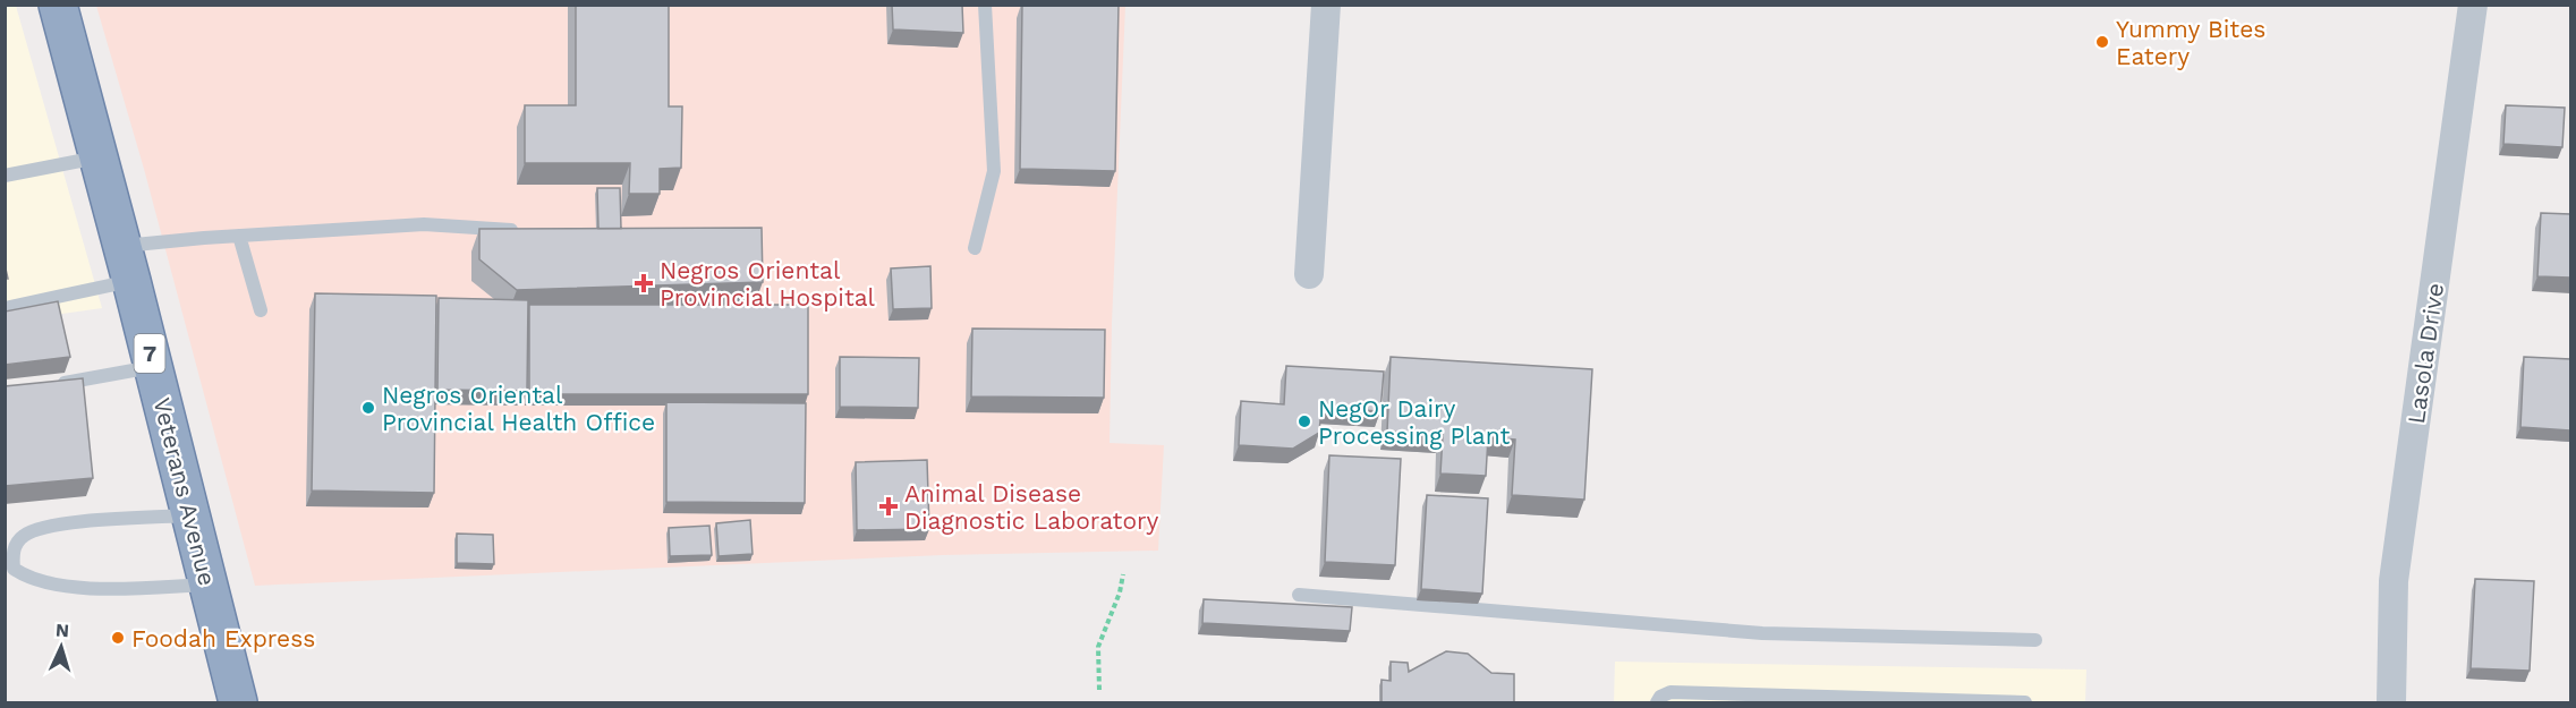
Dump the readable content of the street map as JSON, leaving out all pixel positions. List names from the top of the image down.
{
  "streets": {
    "highway": ["7", "Veterans Avenue"],
    "street": ["Lasola Drive"]
  },
  "places": {
    "other": [
      "Yummy Bites Eatery",
      "Negros Oriental Provincial Health Office",
      "NegOr Dairy Processing Plant",
      "Foodah Express"
    ],
    "health": ["Negros Oriental Provincial Hospital", "Animal Disease Diagnostic Laboratory"]
  },
  "north": "top"
}
